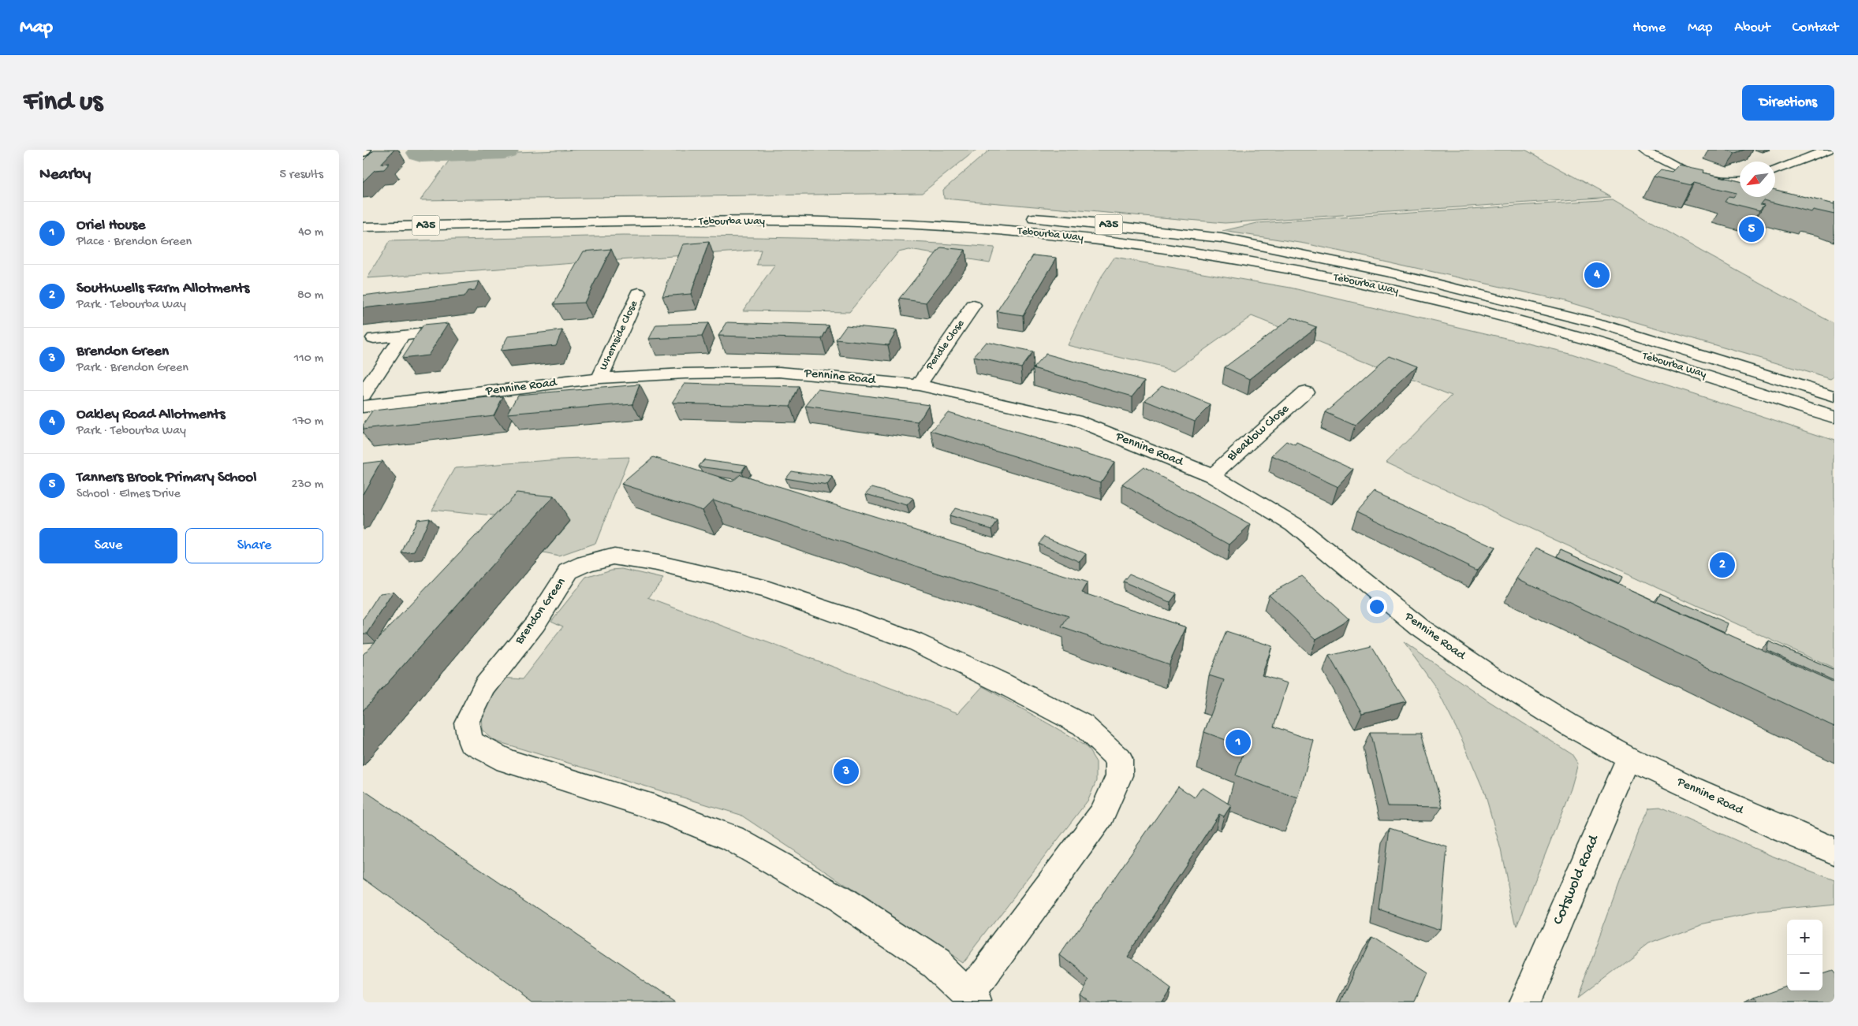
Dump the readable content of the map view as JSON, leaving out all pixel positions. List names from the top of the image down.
{
  "streets": {
    "street": [
      "Tebourba Way",
      "A35",
      "Whernside Close",
      "Pendle Close",
      "Pennine Road",
      "Bleaklow Close",
      "Brendon Green",
      "Cotswold Road"
    ]
  },
  "crossings": [
    ["Whernside Close", "Pennine Road"],
    ["Pendle Close", "Pennine Road"],
    ["Pennine Road", "Bleaklow Close"],
    ["Pennine Road", "Cotswold Road"]
  ],
  "north": "bottom left",
  "page": {
    "header": "Map",
    "nav": [
      "Home",
      "Map",
      "About",
      "Contact"
    ],
    "buttons": [
      "Directions",
      ["Save", "Share"]
    ],
    "title": "Find us",
    "heading": ["Nearby", "5 results"],
    "list": [
      {
        "mark": "1",
        "name": "Oriel House",
        "note": "Place · Brendon Green",
        "value": "40 m"
      },
      {
        "mark": "2",
        "name": "Southwells Farm Allotments",
        "note": "Park · Tebourba Way",
        "value": "80 m"
      },
      {
        "mark": "3",
        "name": "Brendon Green",
        "note": "Park · Brendon Green",
        "value": "110 m"
      },
      {
        "mark": "4",
        "name": "Oakley Road Allotments",
        "note": "Park · Tebourba Way",
        "value": "170 m"
      },
      {
        "mark": "5",
        "name": "Tanners Brook Primary School",
        "note": "School · Elmes Drive",
        "value": "230 m"
      }
    ],
    "pins": [
      "5",
      "4",
      "2",
      "1",
      "3"
    ],
    "map_buttons": ["+", "−"]
  }
}
